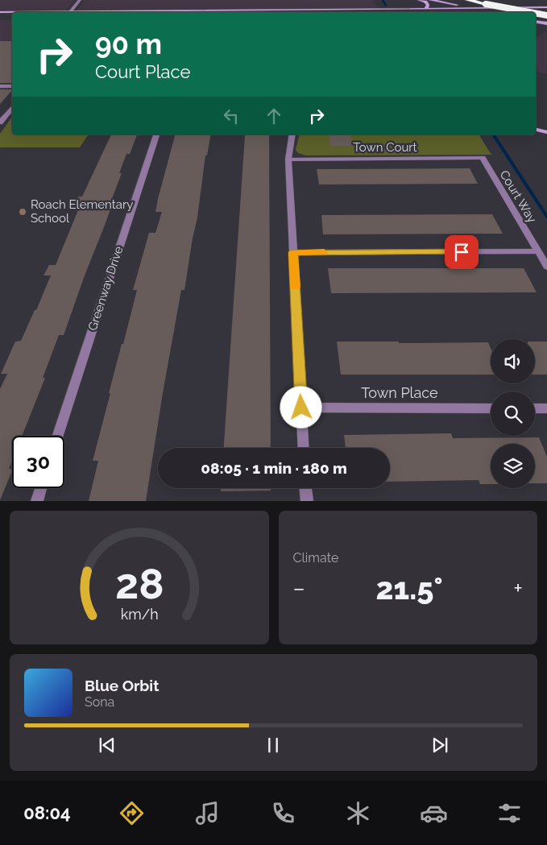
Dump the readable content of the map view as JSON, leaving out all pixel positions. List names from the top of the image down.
{
  "streets": {
    "street": [
      "Town Court",
      "Court Way",
      "Greenway Drive",
      "Town Place"
    ]
  },
  "crossings": [
    ["Town Court", "Court Way"]
  ],
  "places": ["Roach Elementary School"],
  "page": {
    "turn": ["90 m", "Court Place"],
    "limit": "30",
    "trip": "08:05 · 1 min · 180 m",
    "tile": "Climate",
    "heat": ["−", "21.5°", "+"],
    "song": ["Blue Orbit", "Sona"],
    "tabs": "08:04",
    "gauge": ["28", "km/h"]
  }
}
